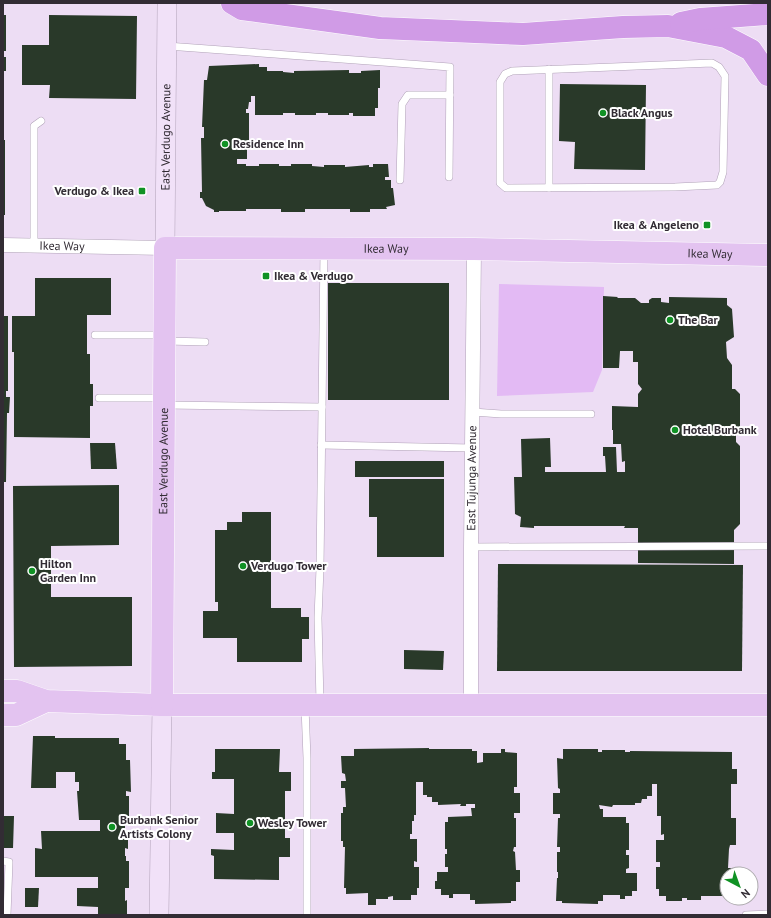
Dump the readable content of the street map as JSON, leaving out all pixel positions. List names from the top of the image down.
{
  "streets": {
    "main road": ["East Verdugo Avenue", "Ikea Way"],
    "street": ["East Tujunga Avenue"]
  },
  "crossings": [
    ["East Verdugo Avenue", "Ikea Way"],
    ["Ikea Way", "East Tujunga Avenue"]
  ],
  "places": {
    "other": [
      "Black Angus",
      "Residence Inn",
      "The Bar",
      "Hotel Burbank",
      "Verdugo Tower",
      "Hilton Garden Inn",
      "Wesley Tower",
      "Burbank Senior Artists Colony"
    ],
    "transit": ["Verdugo & Ikea", "Ikea & Angeleno", "Ikea & Verdugo"]
  },
  "north": "bottom right"
}
